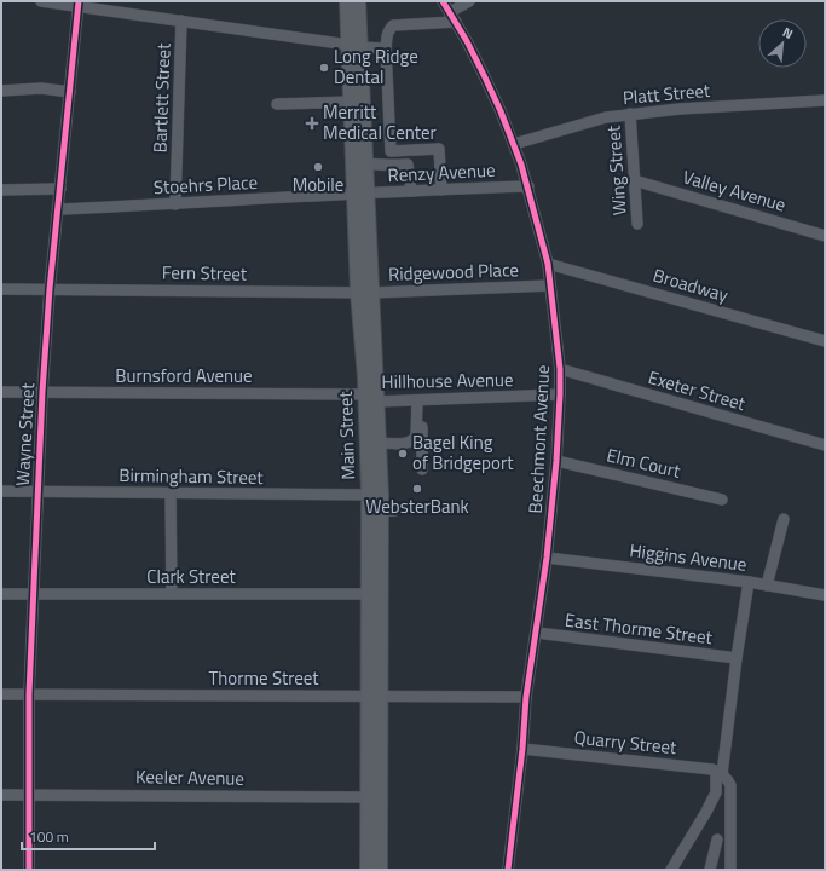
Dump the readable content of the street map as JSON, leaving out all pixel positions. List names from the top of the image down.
{
  "streets": {
    "main road": ["Main Street"],
    "street": [
      "Platt Street",
      "Bartlett Street",
      "Wing Street",
      "Renzy Avenue",
      "Stoehrs Place",
      "Valley Avenue",
      "Ridgewood Place",
      "Fern Street",
      "Broadway",
      "Burnsford Avenue",
      "Hillhouse Avenue",
      "Exeter Street",
      "Wayne Street",
      "Beechmont Avenue",
      "Elm Court",
      "Birmingham Street",
      "Higgins Avenue",
      "Clark Street",
      "East Thorme Street",
      "Thorme Street",
      "Quarry Street",
      "Keeler Avenue"
    ]
  },
  "crossings": [
    ["Platt Street", "Wing Street"],
    ["Platt Street", "Beechmont Avenue"],
    ["Bartlett Street", "Stoehrs Place"],
    ["Wing Street", "Valley Avenue"],
    ["Renzy Avenue", "Stoehrs Place"],
    ["Renzy Avenue", "Main Street"],
    ["Renzy Avenue", "Beechmont Avenue"],
    ["Stoehrs Place", "Wayne Street"],
    ["Stoehrs Place", "Main Street"],
    ["Ridgewood Place", "Fern Street"],
    ["Ridgewood Place", "Main Street"],
    ["Ridgewood Place", "Beechmont Avenue"],
    ["Fern Street", "Wayne Street"],
    ["Fern Street", "Main Street"],
    ["Broadway", "Beechmont Avenue"],
    ["Burnsford Avenue", "Hillhouse Avenue"],
    ["Burnsford Avenue", "Wayne Street"],
    ["Burnsford Avenue", "Main Street"],
    ["Hillhouse Avenue", "Main Street"],
    ["Hillhouse Avenue", "Beechmont Avenue"],
    ["Exeter Street", "Beechmont Avenue"],
    ["Wayne Street", "Birmingham Street"],
    ["Wayne Street", "Clark Street"],
    ["Wayne Street", "Thorme Street"],
    ["Wayne Street", "Keeler Avenue"],
    ["Main Street", "Birmingham Street"],
    ["Main Street", "Clark Street"],
    ["Main Street", "Thorme Street"],
    ["Main Street", "Keeler Avenue"],
    ["Beechmont Avenue", "Elm Court"],
    ["Beechmont Avenue", "Higgins Avenue"],
    ["Beechmont Avenue", "East Thorme Street"],
    ["Beechmont Avenue", "Thorme Street"],
    ["Beechmont Avenue", "Quarry Street"]
  ],
  "places": {
    "other": [
      "Long Ridge Dental",
      "Mobile",
      "Bagel King of Bridgeport",
      "WebsterBank"
    ],
    "health": ["Merritt Medical Center"]
  },
  "scale_bar": "100 m",
  "north": "top right"
}
